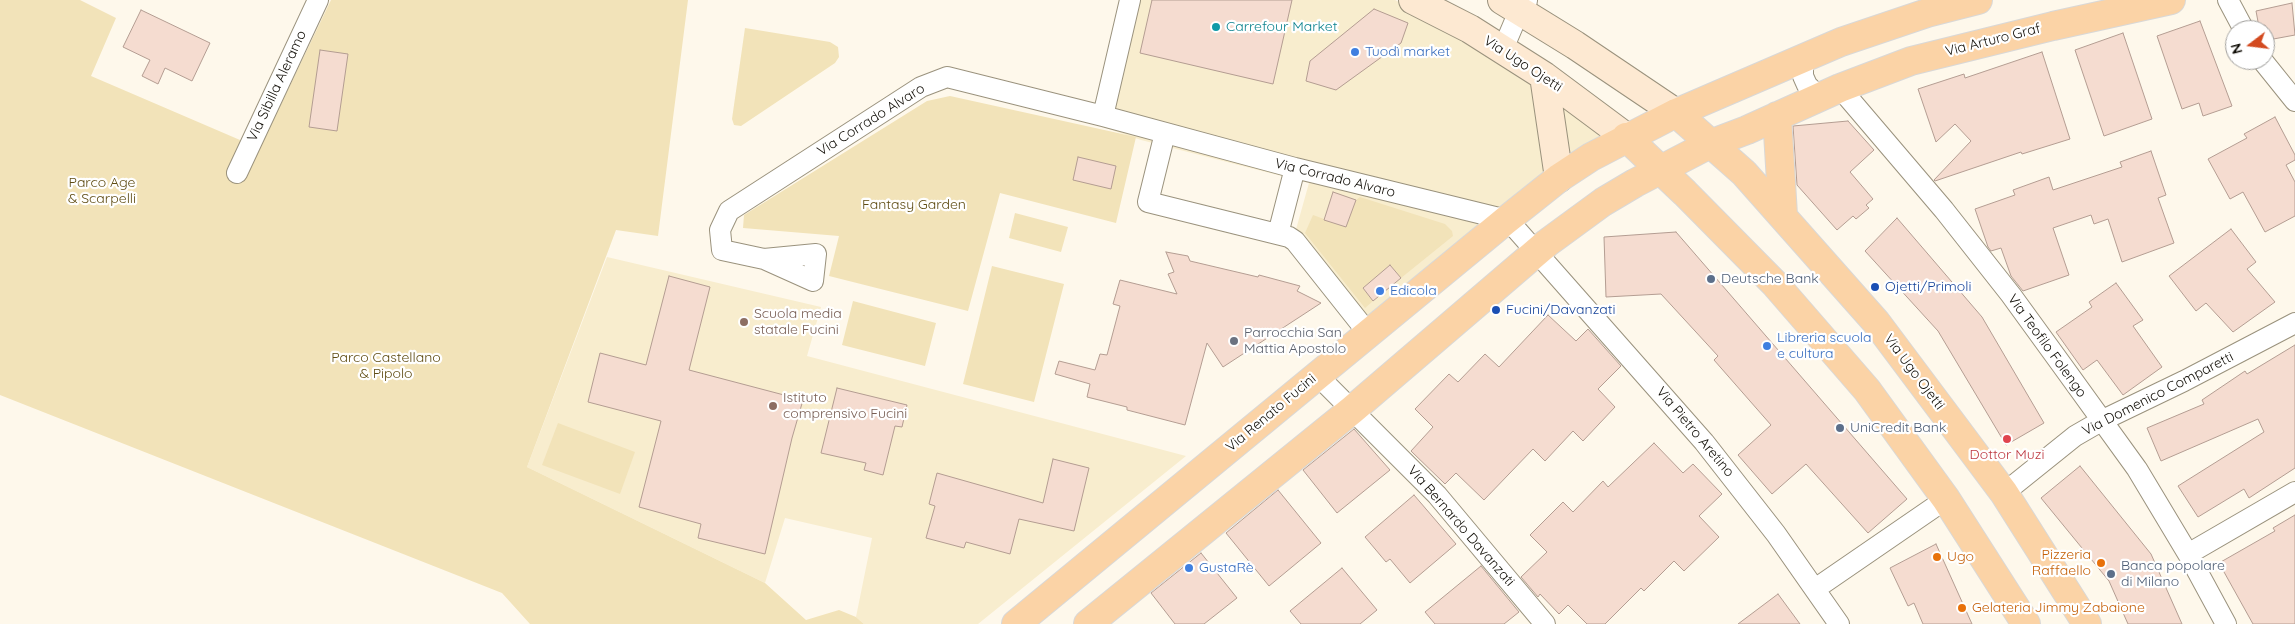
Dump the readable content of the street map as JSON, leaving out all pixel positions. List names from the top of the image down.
{
  "streets": {
    "main road": ["Via Arturo Graf", "Via Ugo Ojetti", "Via Renato Fucini"],
    "street": [
      "Via Sibilla Aleramo",
      "Via Corrado Alvaro",
      "Via Teofilo Folengo",
      "Via Domenico Comparetti",
      "Via Pietro Aretino",
      "Via Bernardo Davanzati"
    ]
  },
  "crossings": [
    ["Via Arturo Graf", "Via Ugo Ojetti"],
    ["Via Arturo Graf", "Via Teofilo Folengo"],
    ["Via Ugo Ojetti", "Via Domenico Comparetti"],
    ["Via Ugo Ojetti", "Via Renato Fucini"],
    ["Via Corrado Alvaro", "Via Renato Fucini"],
    ["Via Corrado Alvaro", "Via Pietro Aretino"],
    ["Via Teofilo Folengo", "Via Domenico Comparetti"],
    ["Via Renato Fucini", "Via Pietro Aretino"],
    ["Via Renato Fucini", "Via Bernardo Davanzati"]
  ],
  "parks": ["Parco Age & Scarpelli", "Fantasy Garden", "Parco Castellano & Pipolo"],
  "places": [
    "Carrefour Market",
    "Tuodì market",
    "Deutsche Bank",
    "Ojetti/Primoli",
    "Edicola",
    "Fucini/Davanzati",
    "Scuola media statale Fucini",
    "Parrocchia San Mattia Apostolo",
    "Libreria scuola e cultura",
    "Istituto comprensivo Fucini",
    "UniCredit Bank",
    "Dottor Muzi",
    "Ugo",
    "Pizzeria Raffaello",
    "GustaRè",
    "Banca popolare di Milano",
    "Gelateria Jimmy Zabaione"
  ],
  "north": "left"
}
